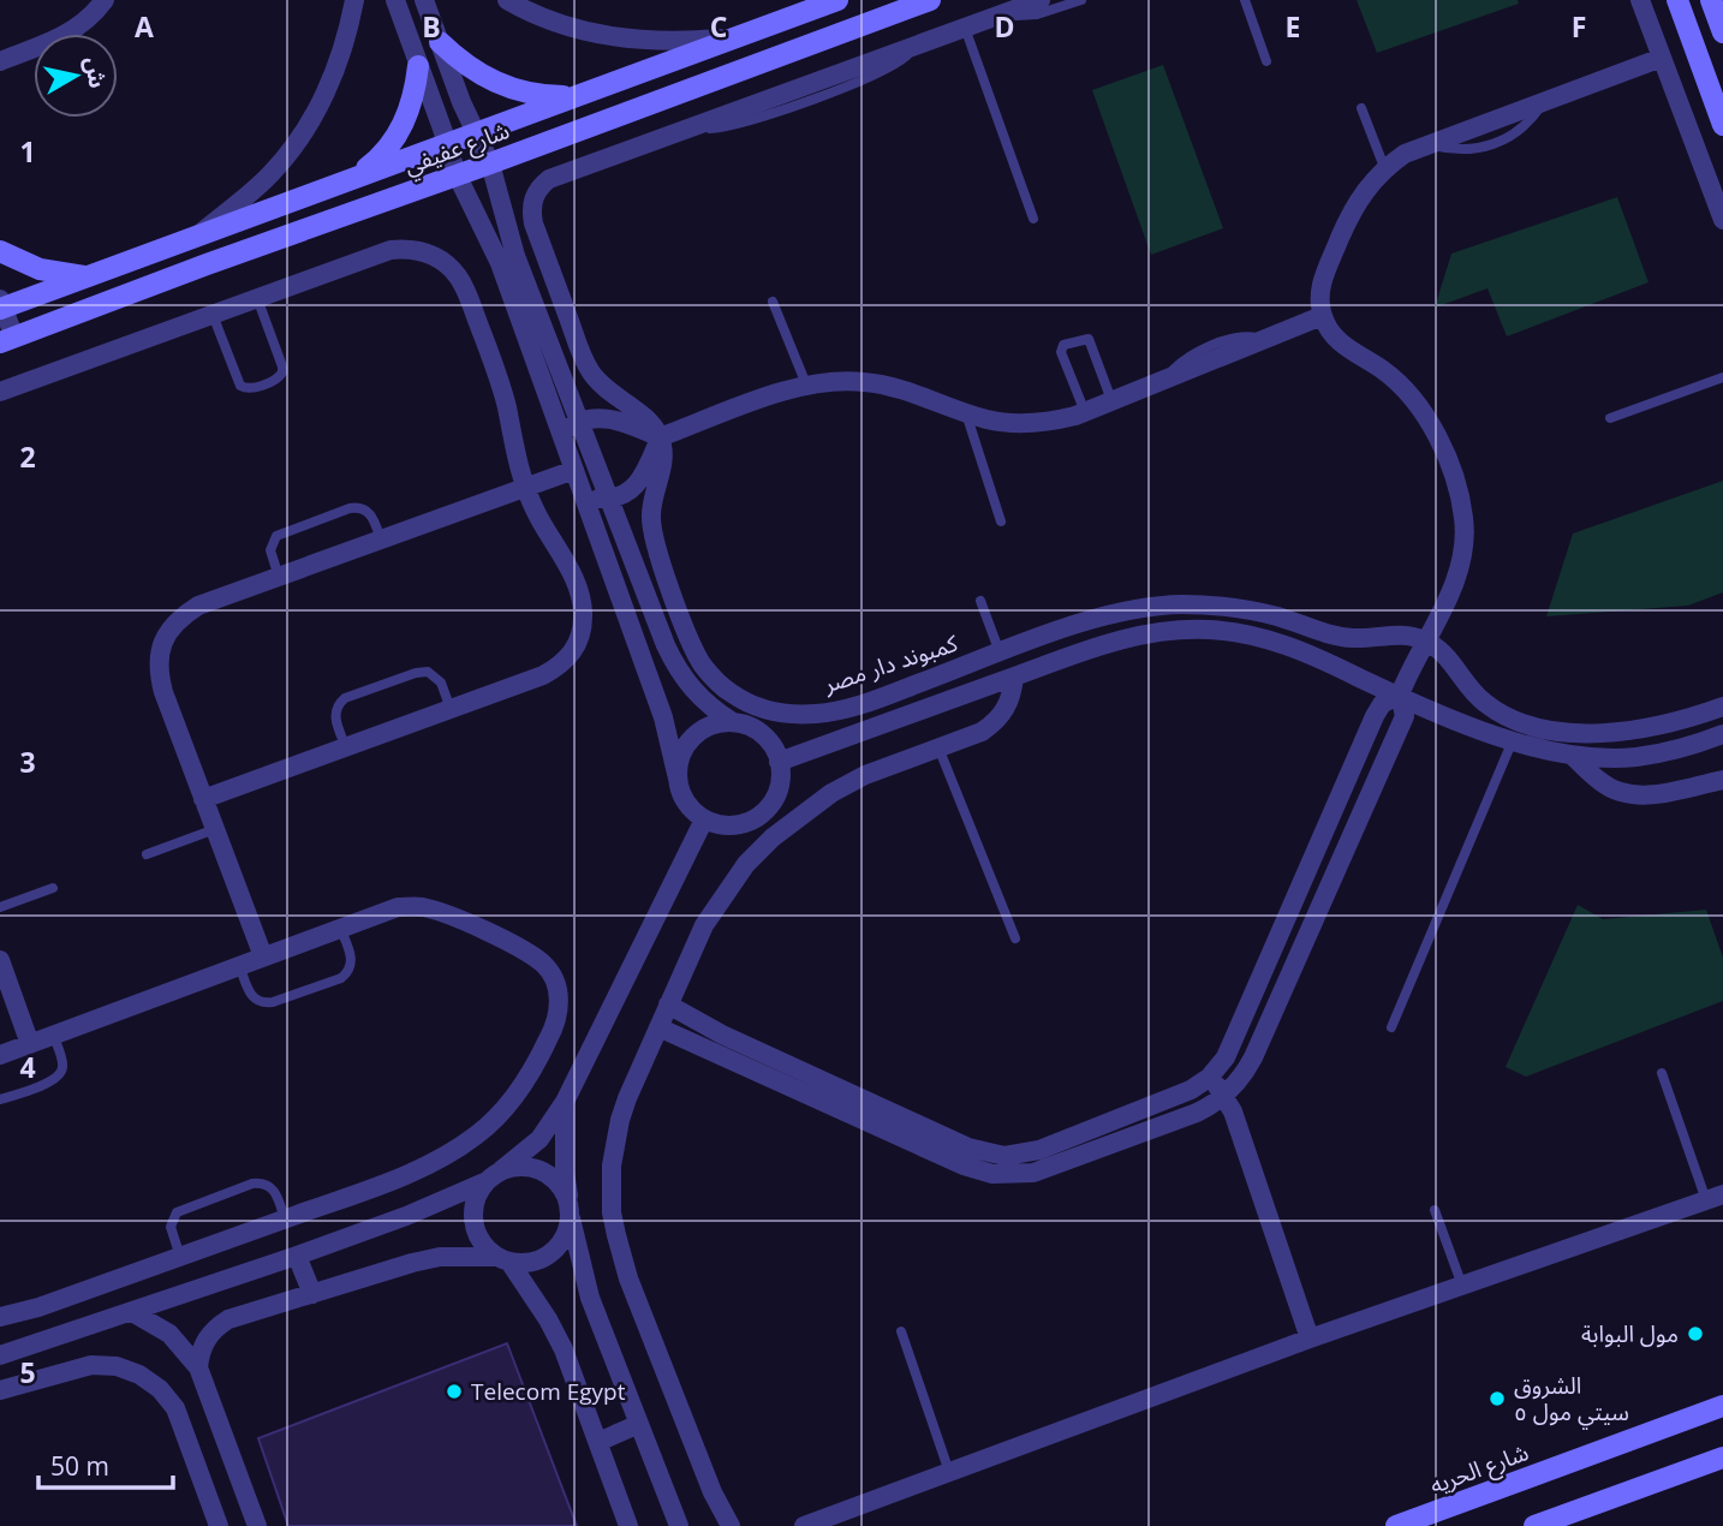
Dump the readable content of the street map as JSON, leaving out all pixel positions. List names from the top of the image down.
{
  "streets": {
    "street": ["شارع عفيفي", "كمبوند دار مصر", "شارع الحريه"]
  },
  "places": ["مول البوابة", "Telecom Egypt", "الشروق سيتي مول ٥"],
  "scale_bar": "50 m",
  "north": "right",
  "grid": {
    "columns": [
      "A",
      "B",
      "C",
      "D",
      "E",
      "F"
    ],
    "rows": [
      "1",
      "2",
      "3",
      "4",
      "5"
    ]
  }
}
